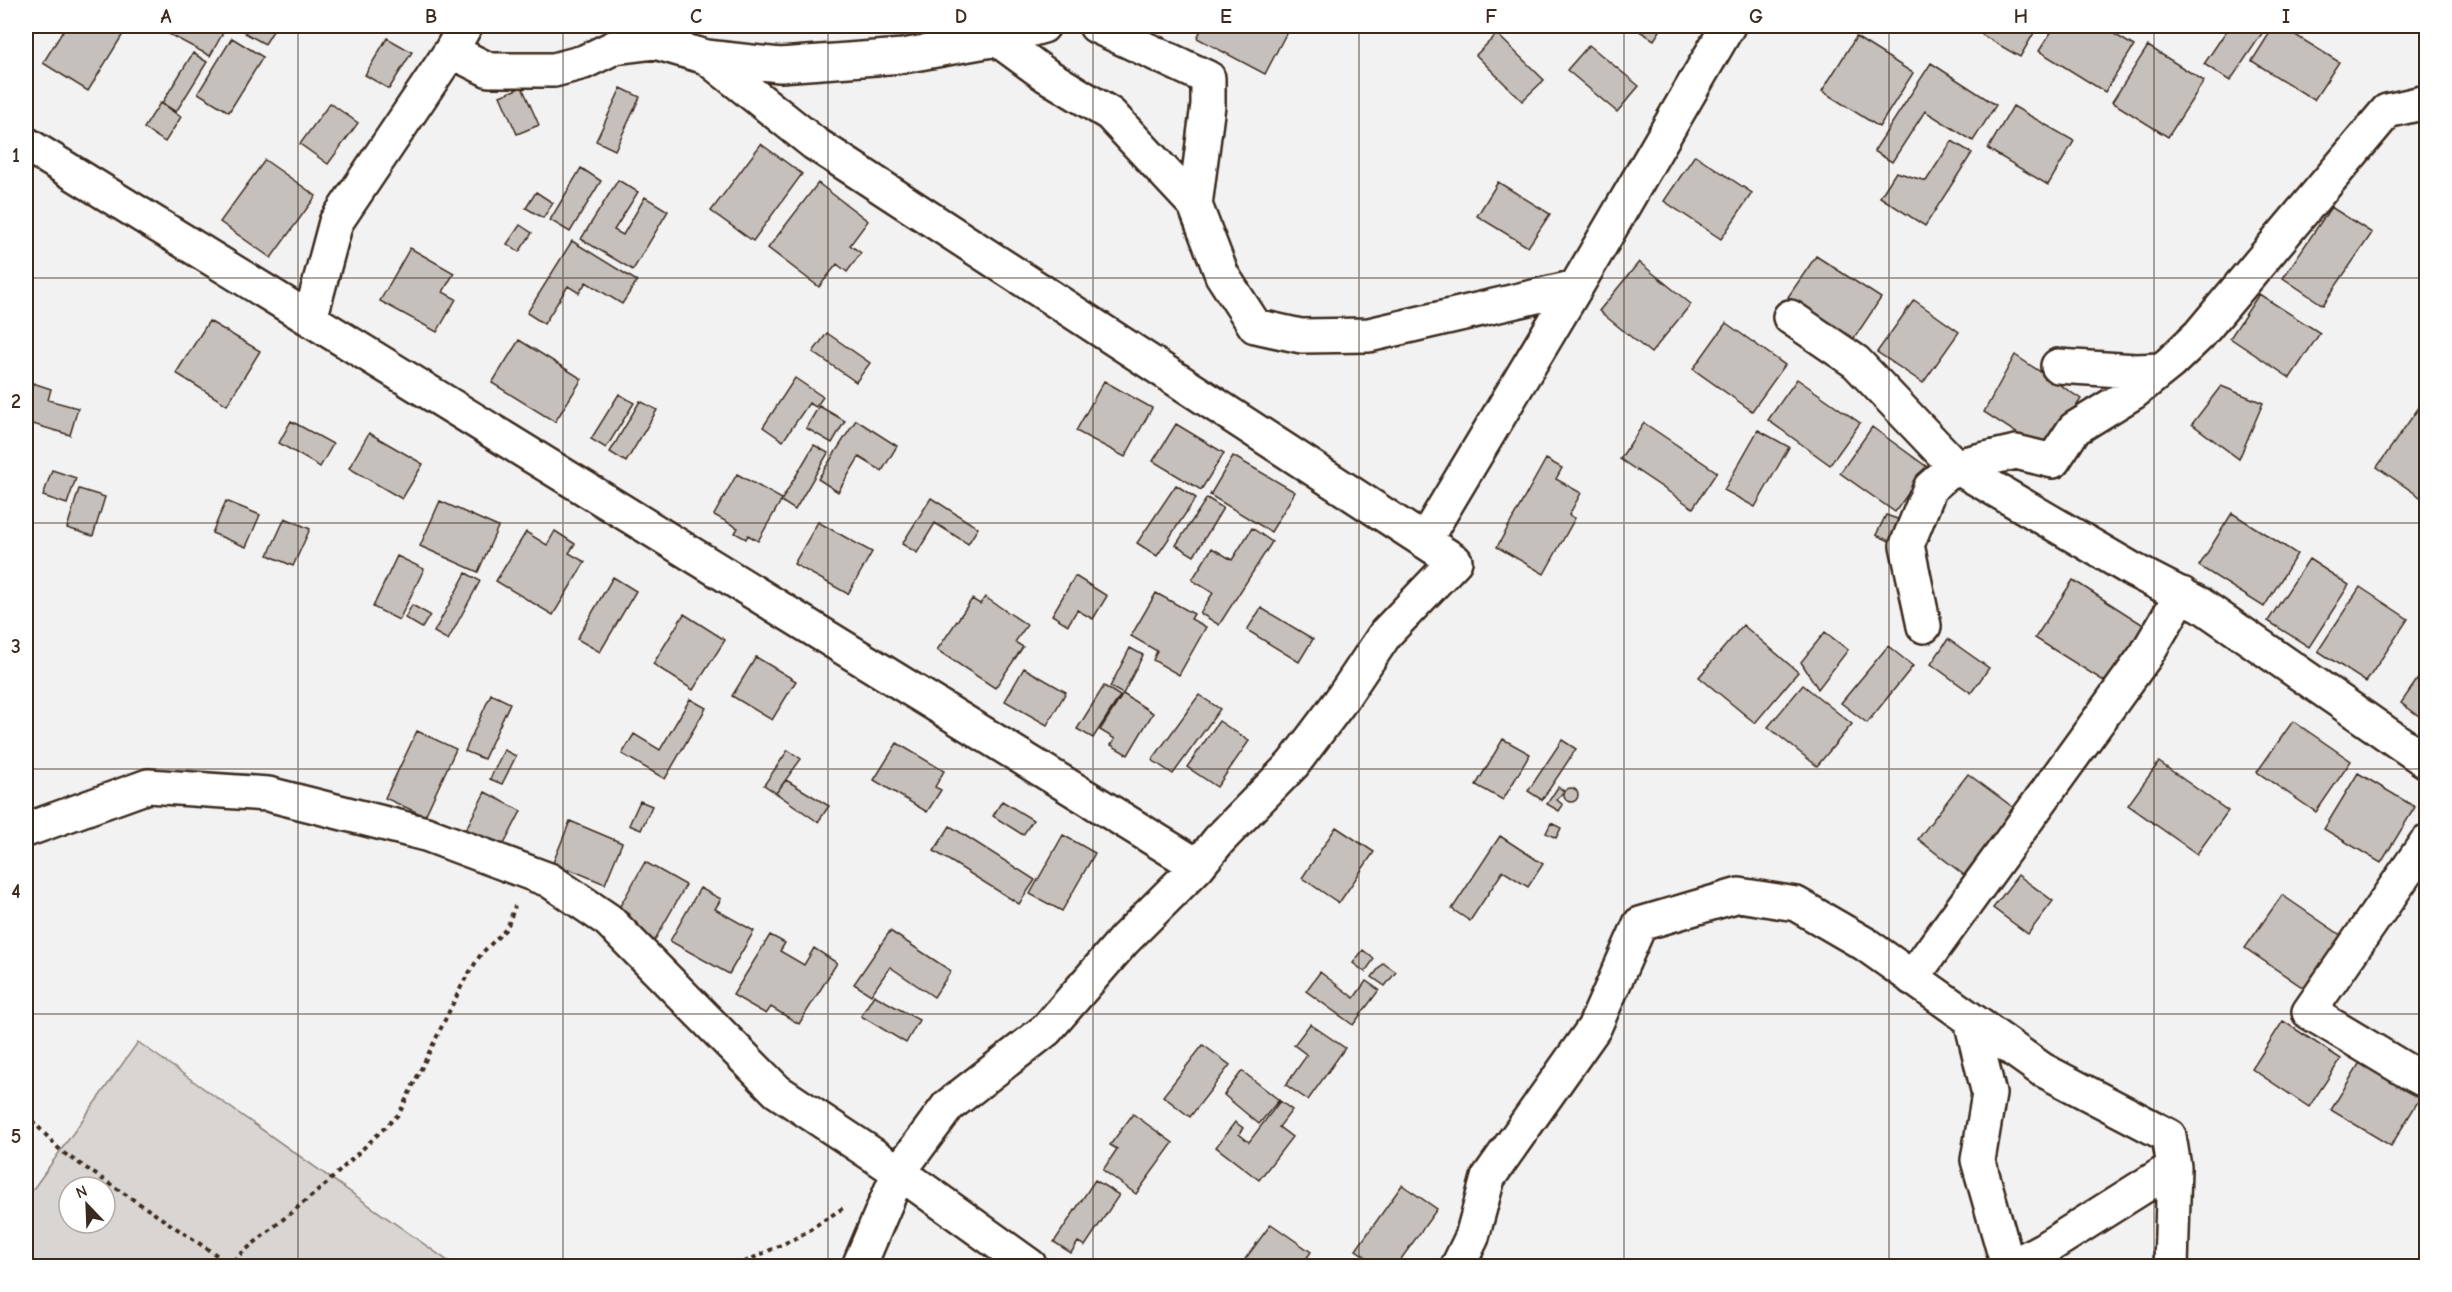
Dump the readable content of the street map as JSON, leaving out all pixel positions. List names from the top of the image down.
{
  "north": "top left",
  "grid": {
    "columns": [
      "A",
      "B",
      "C",
      "D",
      "E",
      "F",
      "G",
      "H",
      "I"
    ],
    "rows": [
      "1",
      "2",
      "3",
      "4",
      "5"
    ]
  }
}
